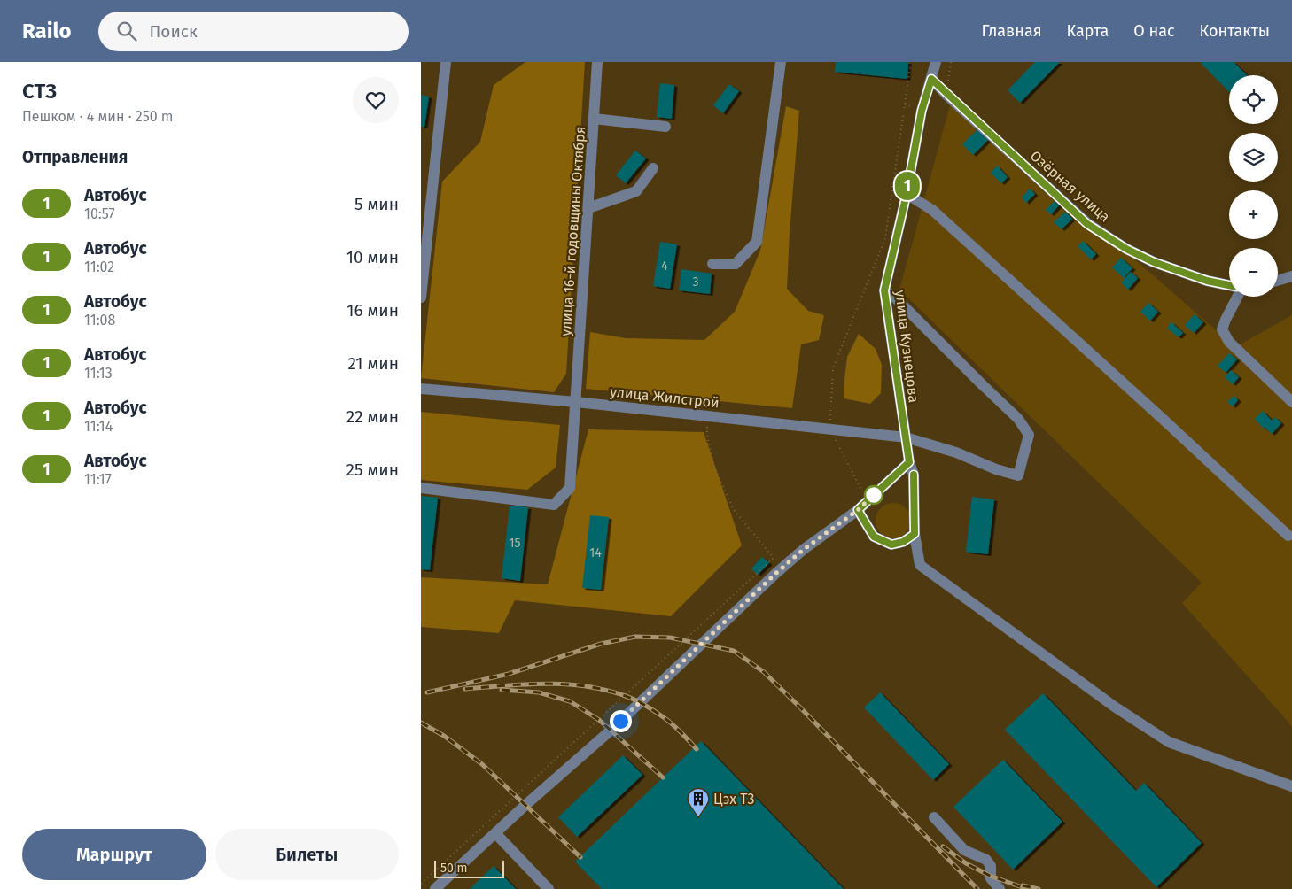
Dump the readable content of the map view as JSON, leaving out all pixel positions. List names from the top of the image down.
{
  "streets": {
    "street": [
      "Озёрная улица",
      "улица 16-й годовщины Октября",
      "улица Кузнецова",
      "улица Жилстрой"
    ]
  },
  "crossings": [
    ["Озёрная улица", "улица Кузнецова"],
    ["улица 16-й годовщины Октября", "улица Жилстрой"],
    ["улица Кузнецова", "улица Жилстрой"]
  ],
  "places": {
    "building": ["Цэх Т3"]
  },
  "lines": ["bus line 1"],
  "house_numbers": [
    "4",
    "3",
    "15",
    "14"
  ],
  "scale_bar": "50 m",
  "page": {
    "header": "Railo",
    "search": "Поиск",
    "nav": [
      "Главная",
      "Карта",
      "О нас",
      "Контакты"
    ],
    "heading": [
      ["СТЗ", "Пешком · 4 мин · 250 m"],
      "Отправления"
    ],
    "on_map": "1",
    "map_buttons": ["+", "−"],
    "list": [
      {
        "mark": "1",
        "name": "Автобус",
        "note": "10:57",
        "value": "5 мин"
      },
      {
        "mark": "1",
        "name": "Автобус",
        "note": "11:02",
        "value": "10 мин"
      },
      {
        "mark": "1",
        "name": "Автобус",
        "note": "11:08",
        "value": "16 мин"
      },
      {
        "mark": "1",
        "name": "Автобус",
        "note": "11:13",
        "value": "21 мин"
      },
      {
        "mark": "1",
        "name": "Автобус",
        "note": "11:14",
        "value": "22 мин"
      },
      {
        "mark": "1",
        "name": "Автобус",
        "note": "11:17",
        "value": "25 мин"
      }
    ],
    "buttons": ["Маршрут", "Билеты"],
    "scale": "50 m"
  }
}
